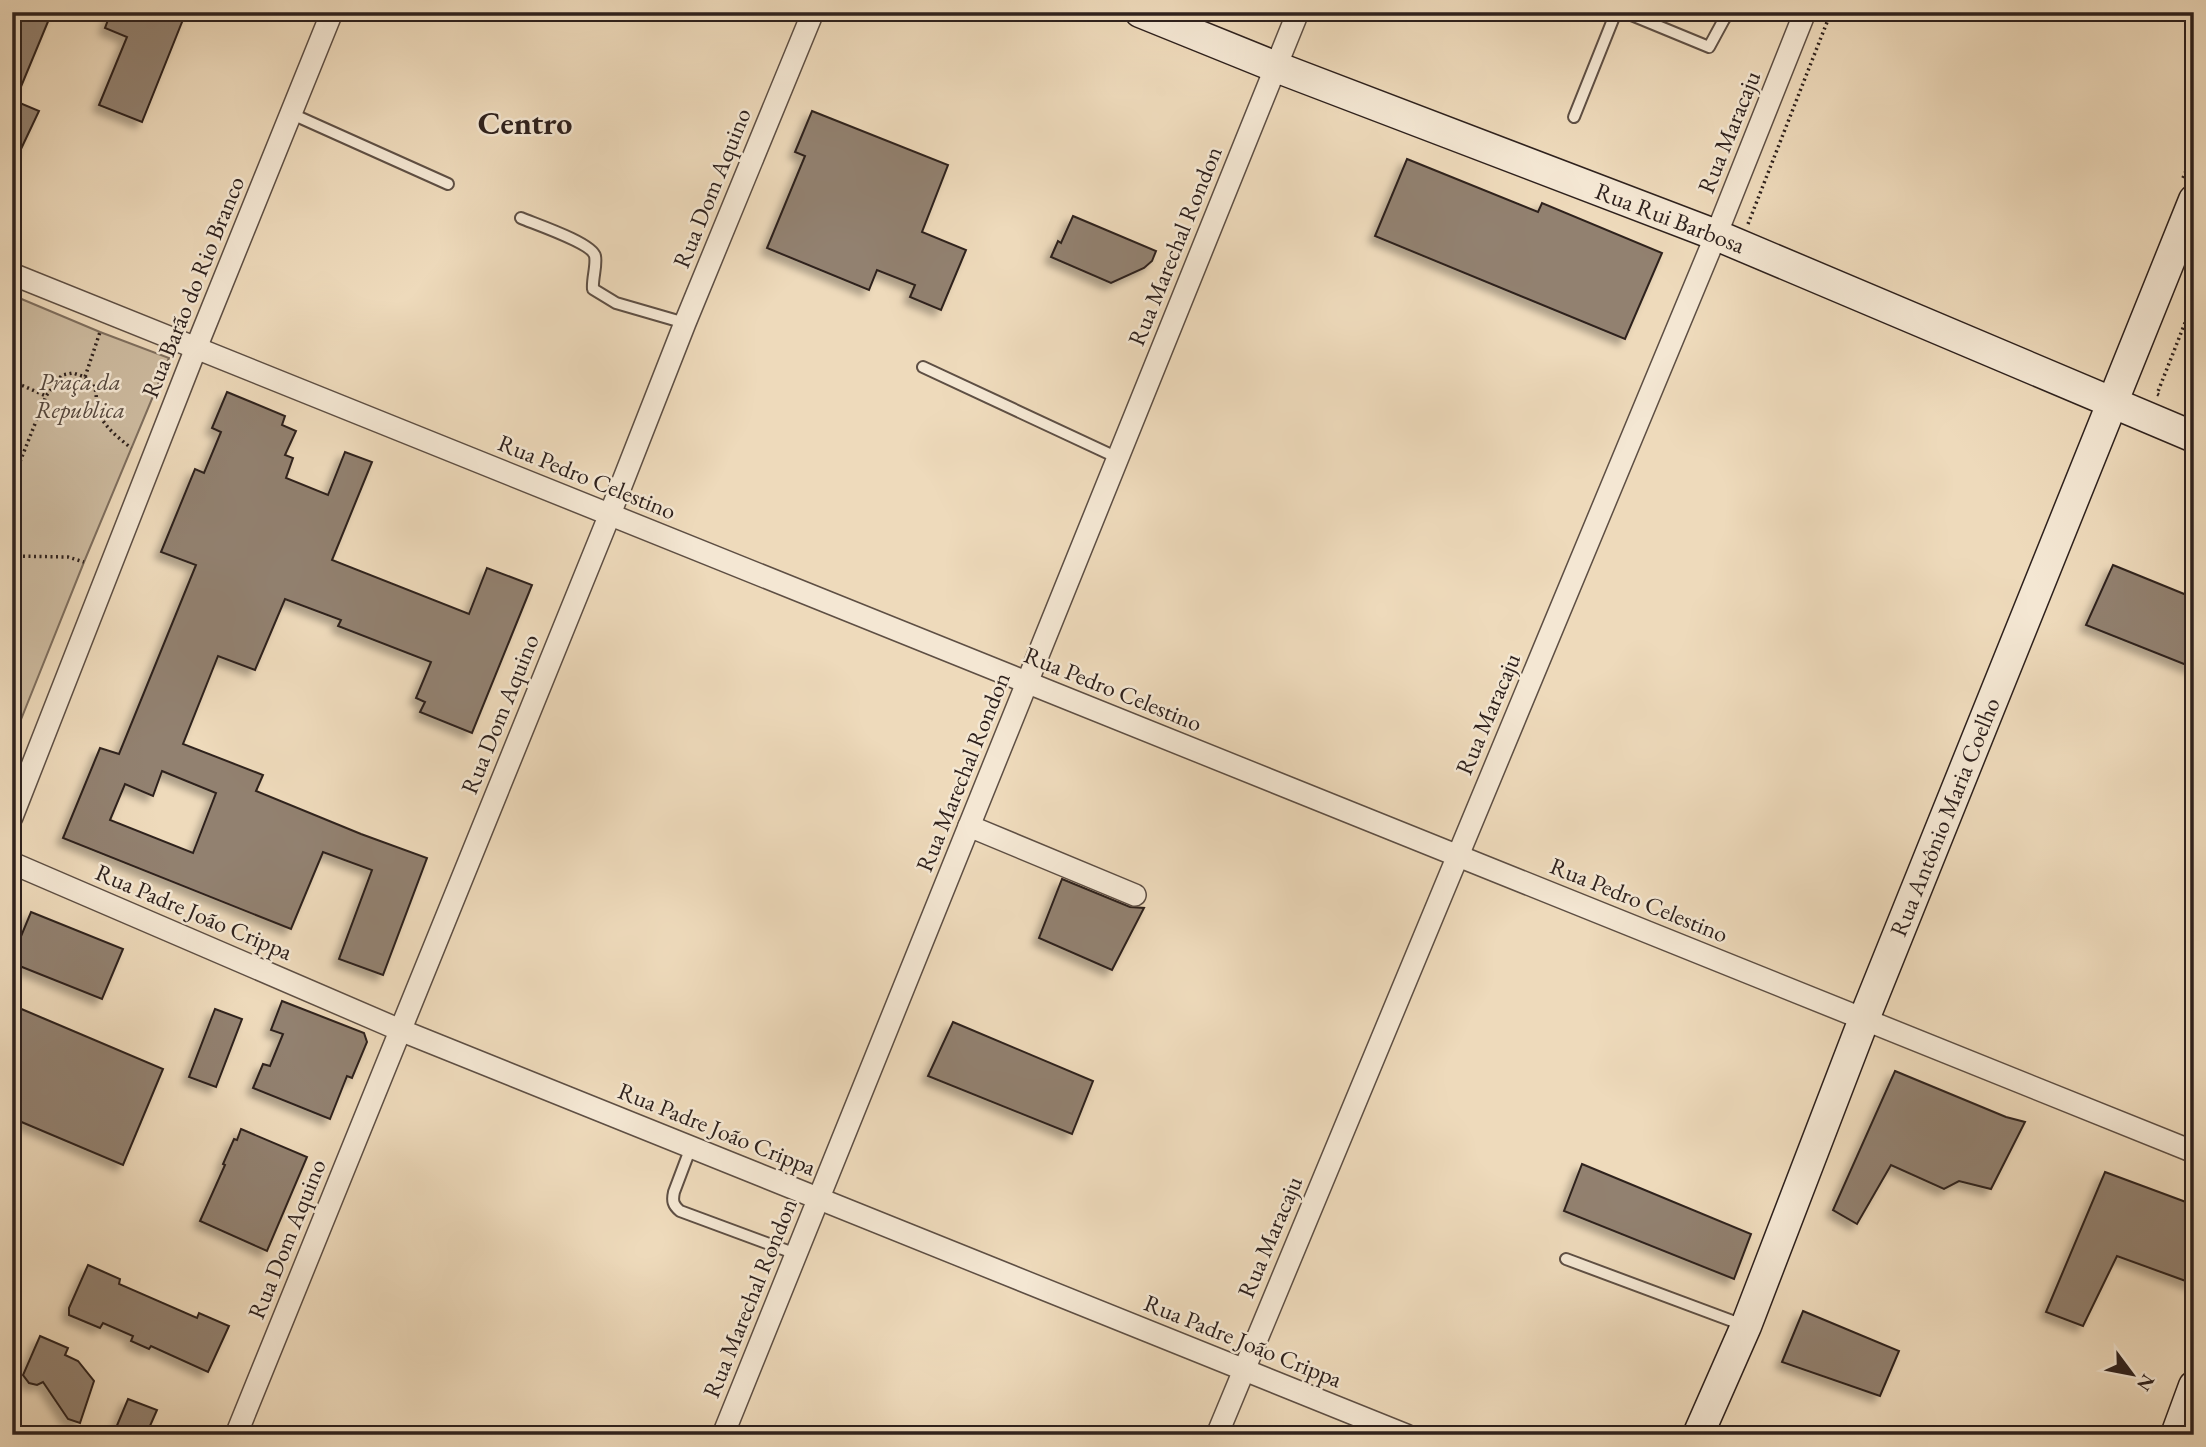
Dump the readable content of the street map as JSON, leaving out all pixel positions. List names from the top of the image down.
{
  "streets": {
    "street": [
      "Rua Maracaju",
      "Rua Dom Aquino",
      "Rua Rui Barbosa",
      "Rua Marechal Rondon",
      "Rua Barão do Rio Branco",
      "Rua Pedro Celestino",
      "Rua Antônio Maria Coelho",
      "Rua Padre João Crippa"
    ]
  },
  "crossings": [
    ["Rua Maracaju", "Rua Rui Barbosa"],
    ["Rua Maracaju", "Rua Pedro Celestino"],
    ["Rua Maracaju", "Rua Padre João Crippa"],
    ["Rua Dom Aquino", "Rua Pedro Celestino"],
    ["Rua Dom Aquino", "Rua Padre João Crippa"],
    ["Rua Rui Barbosa", "Rua Marechal Rondon"],
    ["Rua Rui Barbosa", "Rua Antônio Maria Coelho"],
    ["Rua Marechal Rondon", "Rua Pedro Celestino"],
    ["Rua Marechal Rondon", "Rua Padre João Crippa"],
    ["Rua Barão do Rio Branco", "Rua Pedro Celestino"],
    ["Rua Pedro Celestino", "Rua Antônio Maria Coelho"]
  ],
  "districts": ["Centro"],
  "parks": ["Praça da Republica"],
  "north": "bottom right"
}
